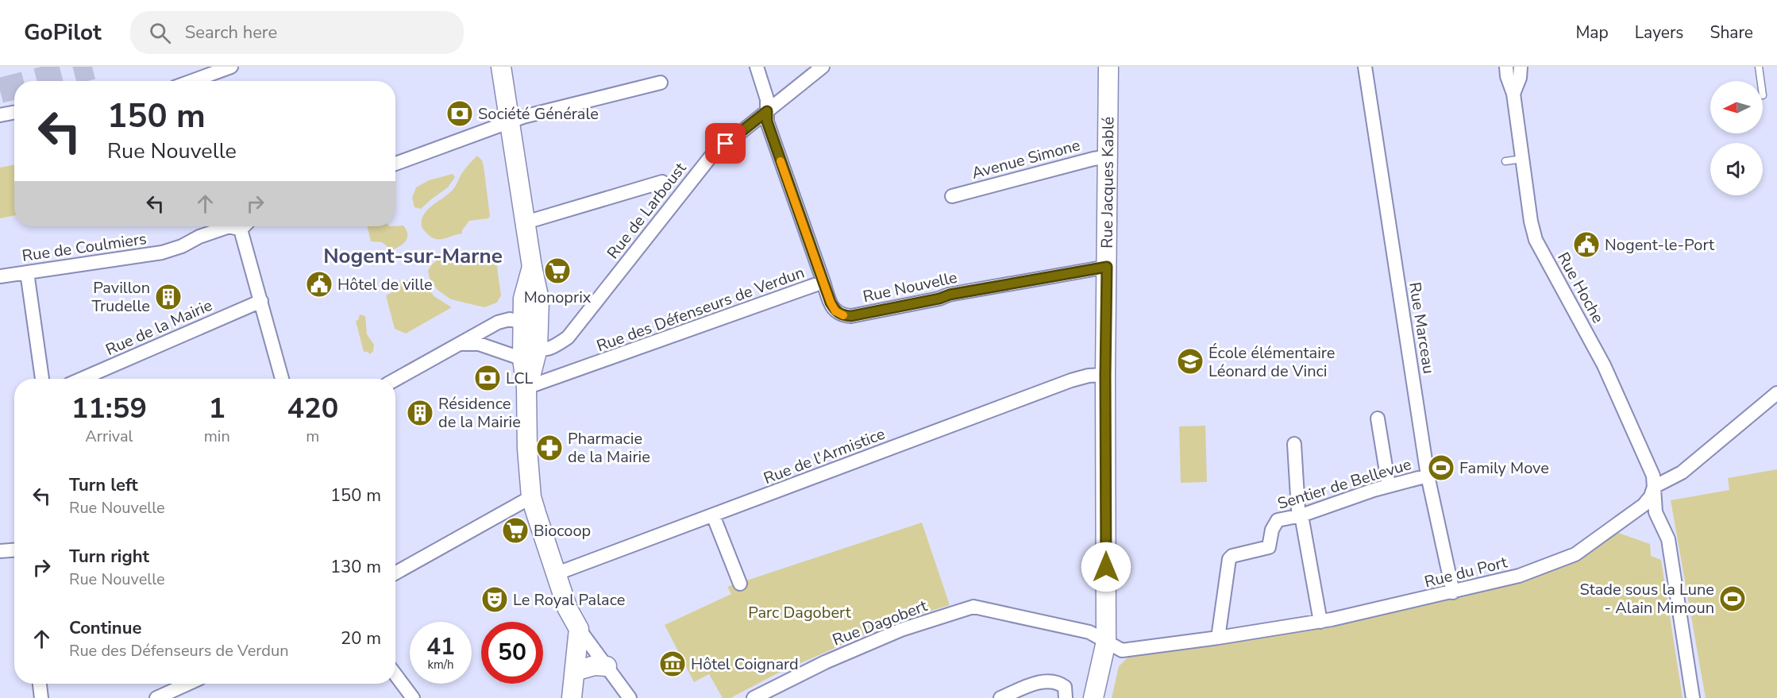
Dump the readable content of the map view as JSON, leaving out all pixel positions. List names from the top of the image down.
{
  "streets": {
    "street": [
      "Avenue Simone",
      "Rue Jacques Kablé",
      "Rue de Larboust",
      "Rue de Coulmiers",
      "Rue Nouvelle",
      "Rue Hoche",
      "Rue des Défenseurs de Verdun",
      "Rue de la Mairie",
      "Rue Marceau",
      "Rue de l'Armistice",
      "Sentier de Bellevue",
      "Rue du Port",
      "Rue Dagobert"
    ]
  },
  "crossings": [
    ["Avenue Simone", "Rue Jacques Kablé"],
    ["Rue Jacques Kablé", "Rue Nouvelle"],
    ["Rue Jacques Kablé", "Rue de l'Armistice"],
    ["Rue Jacques Kablé", "Rue du Port"],
    ["Rue Jacques Kablé", "Rue Dagobert"],
    ["Rue de Larboust", "Rue des Défenseurs de Verdun"],
    ["Rue Nouvelle", "Rue des Défenseurs de Verdun"],
    ["Rue Hoche", "Rue du Port"],
    ["Rue Marceau", "Sentier de Bellevue"],
    ["Rue Marceau", "Rue du Port"],
    ["Sentier de Bellevue", "Rue du Port"],
    ["Rue du Port", "Rue Dagobert"]
  ],
  "districts": ["Nogent-sur-Marne"],
  "parks": ["Parc Dagobert"],
  "places": {
    "bank": ["Société Générale", "LCL"],
    "public building": ["Nogent-le-Port", "Hôtel de ville"],
    "supermarket": ["Monoprix", "Biocoop"],
    "building": ["Pavillon Trudelle", "Résidence de la Mairie"],
    "school or university": ["École élémentaire Léonard de Vinci"],
    "pharmacy": ["Pharmacie de la Mairie"],
    "sports": ["Family Move", "Stade sous la Lune - Alain Mimoun"],
    "theatre": ["Le Royal Palace"],
    "museum": ["Hôtel Coignard"]
  },
  "north": "left",
  "page": {
    "header": "GoPilot",
    "search": "Search here",
    "nav": ["Map", "Layers", "Share"],
    "turn": ["150 m", "Rue Nouvelle"],
    "eta": [
      "11:59",
      "Arrival",
      "1",
      "min",
      "420",
      "m"
    ],
    "list": [
      {
        "name": "Turn left",
        "note": "Rue Nouvelle",
        "value": "150 m"
      },
      {
        "name": "Turn right",
        "note": "Rue Nouvelle",
        "value": "130 m"
      },
      {
        "name": "Continue",
        "note": "Rue des Défenseurs de Verdun",
        "value": "20 m"
      }
    ],
    "speed": "41 km/h",
    "limit": "50"
  }
}
